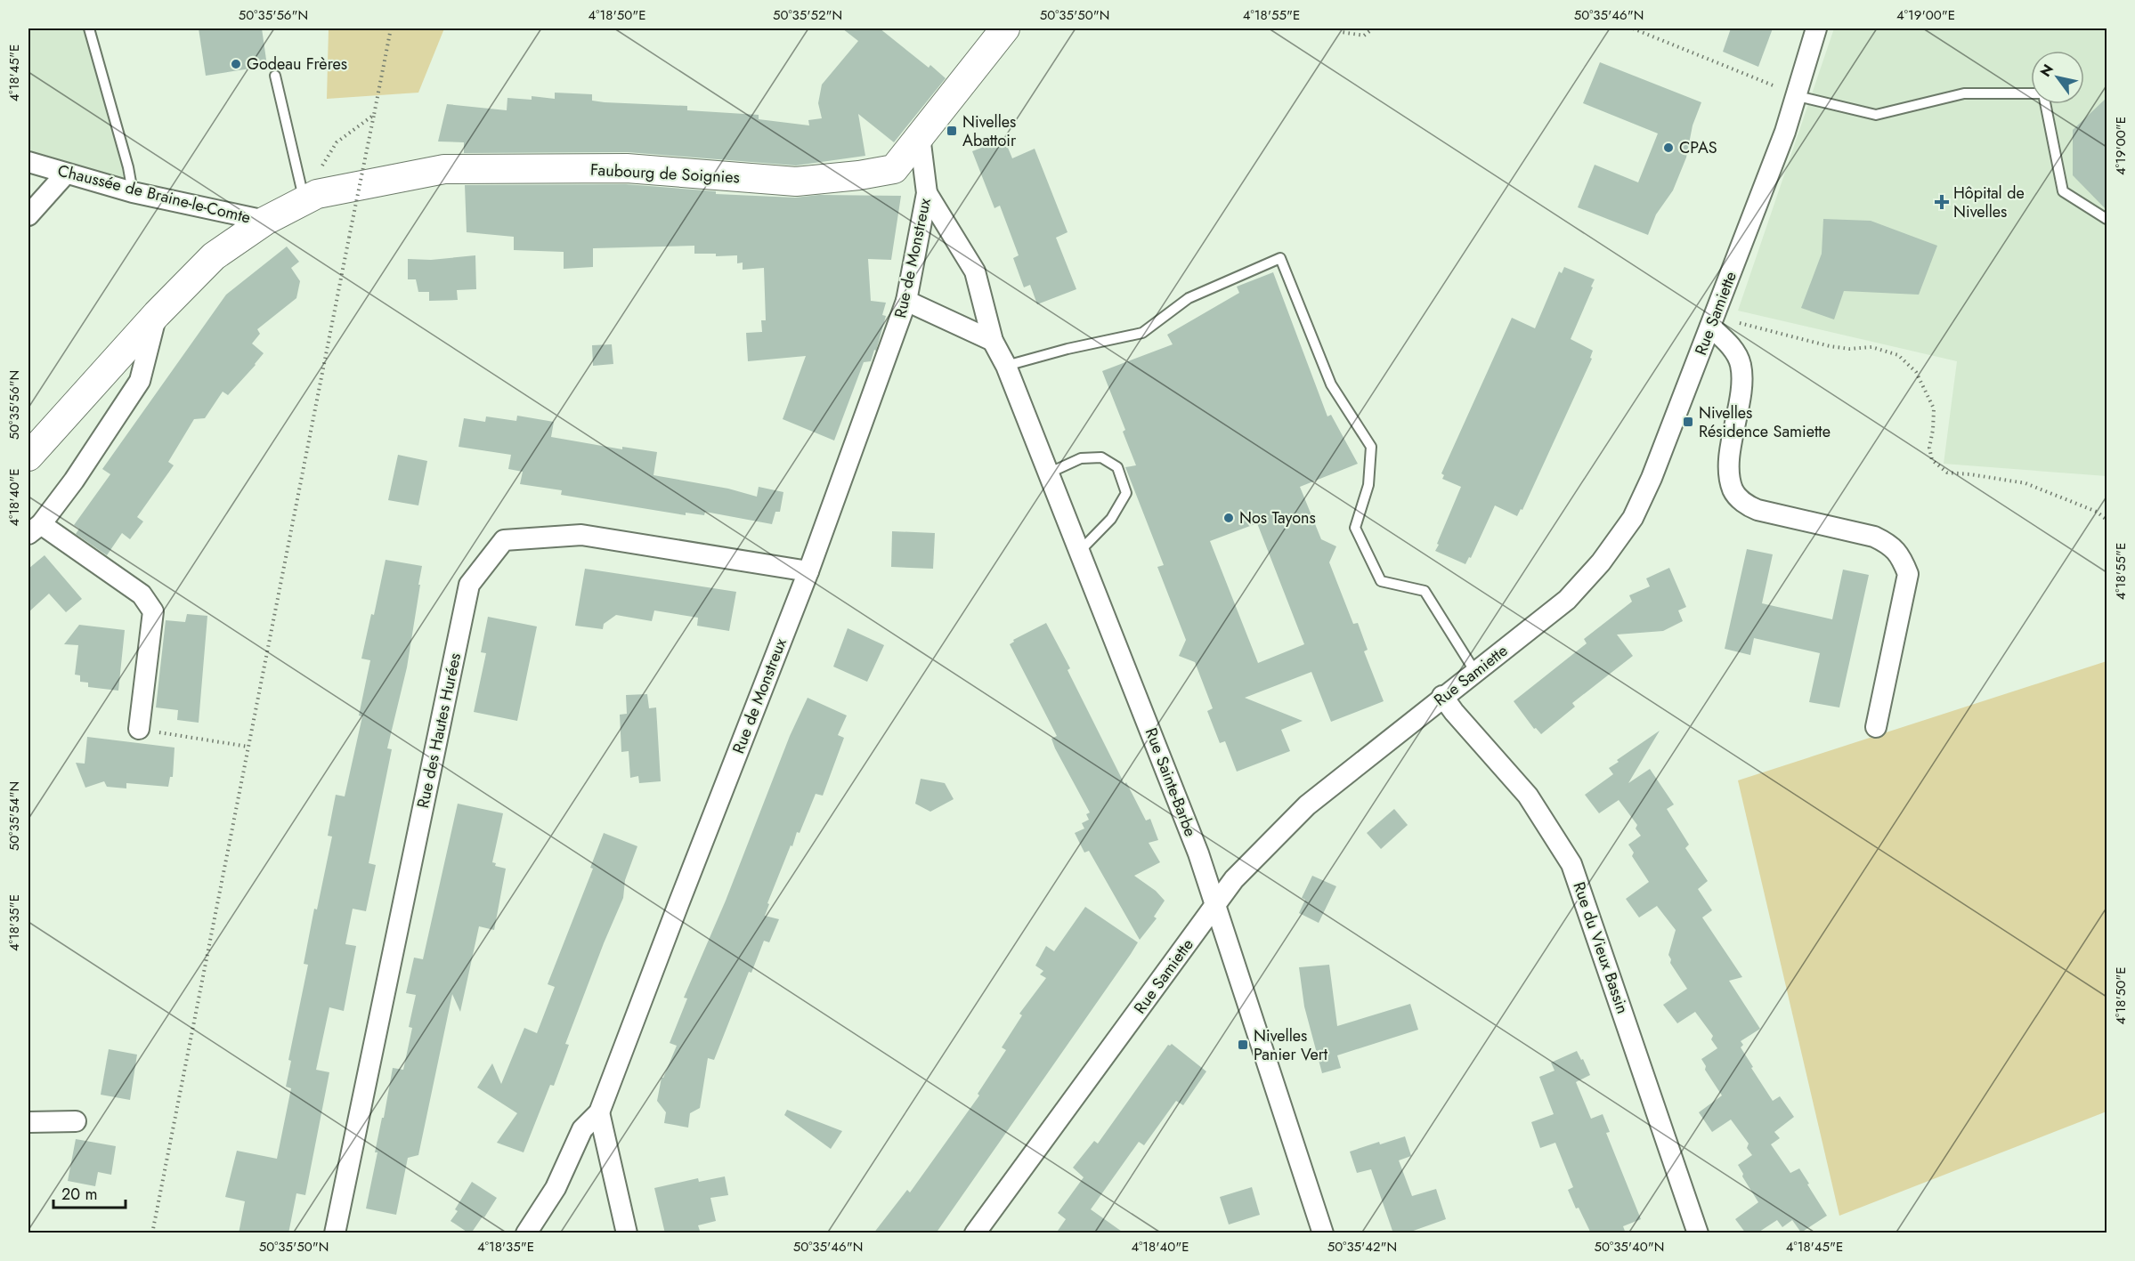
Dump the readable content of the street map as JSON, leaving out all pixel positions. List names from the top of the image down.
{
  "streets": {
    "street": [
      "Faubourg de Soignies",
      "Chaussée de Braine-le-Comte",
      "Rue de Monstreux",
      "Rue Samiette",
      "Rue des Hautes Hurées",
      "Rue Sainte-Barbe",
      "Rue du Vieux Bassin"
    ]
  },
  "crossings": [
    ["Faubourg de Soignies", "Chaussée de Braine-le-Comte"],
    ["Faubourg de Soignies", "Rue de Monstreux"],
    ["Rue de Monstreux", "Rue des Hautes Hurées"],
    ["Rue de Monstreux", "Rue Sainte-Barbe"],
    ["Rue Samiette", "Rue Sainte-Barbe"],
    ["Rue Samiette", "Rue du Vieux Bassin"]
  ],
  "places": {
    "other": ["Godeau Frères", "CPAS", "Nos Tayons"],
    "transit": ["Nivelles Abattoir", "Nivelles Résidence Samiette", "Nivelles Panier Vert"],
    "health": ["Hôpital de Nivelles"]
  },
  "scale_bar": "20 m",
  "north": "top left",
  "coordinates": [
    "50°35'56\"N",
    "4°18'50\"E",
    "50°35'52\"N",
    "50°35'50\"N",
    "4°18'55\"E",
    "50°35'46\"N",
    "4°19'00\"E",
    "4°18'45\"E",
    "4°18'40\"E",
    "50°35'54\"N",
    "4°18'35\"E",
    "50°35'42\"N",
    "50°35'40\"N"
  ]
}
